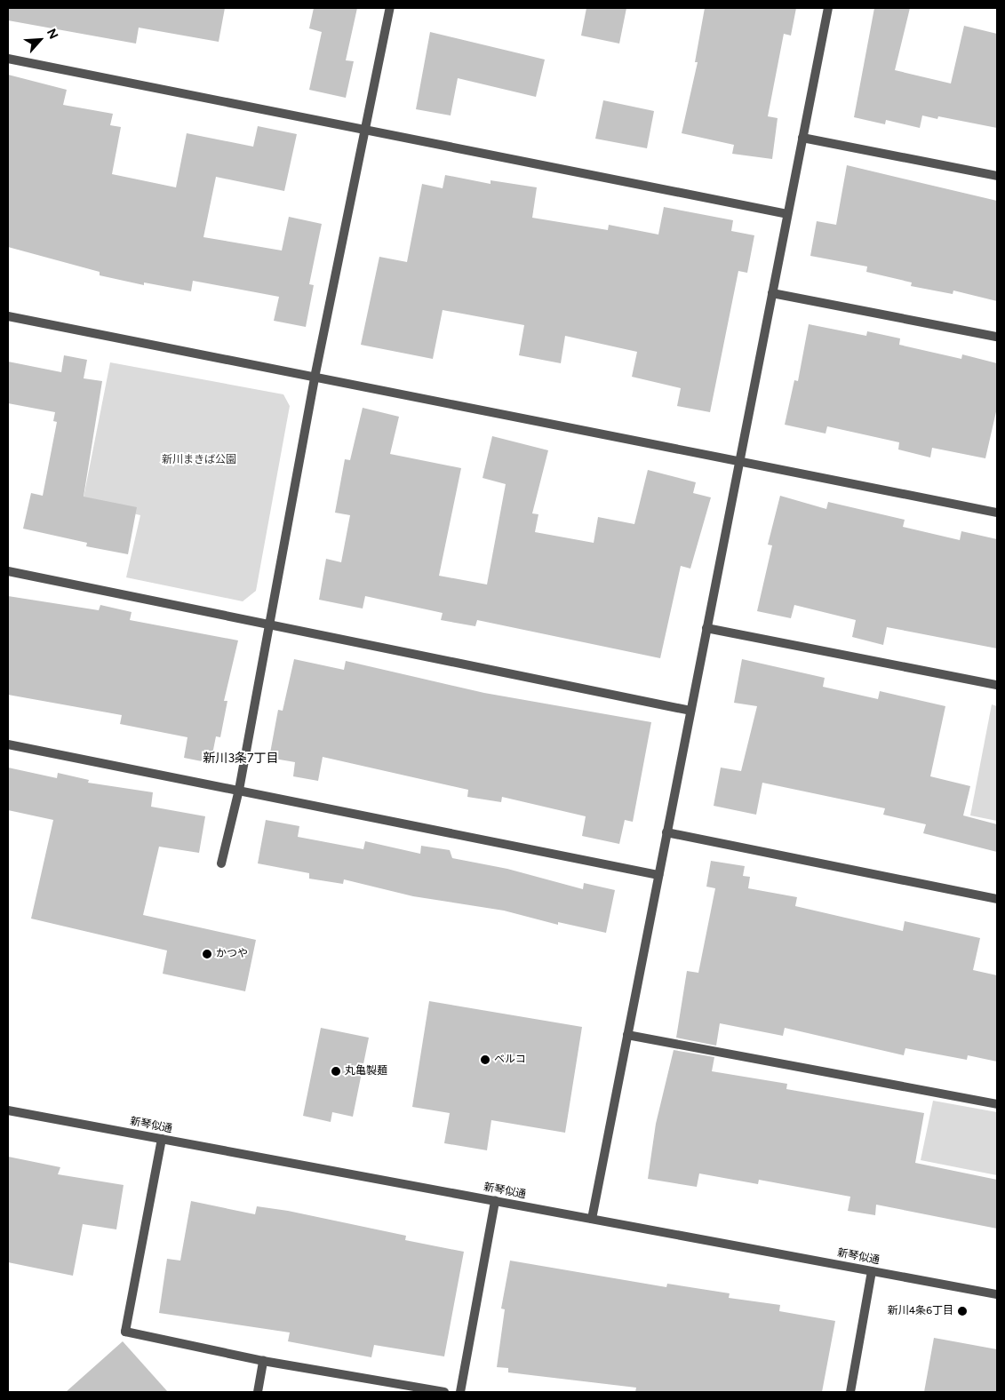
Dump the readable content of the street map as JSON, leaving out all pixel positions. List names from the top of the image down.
{
  "streets": {
    "street": ["新琴似通"]
  },
  "districts": ["新川3条7丁目"],
  "parks": ["新川まきば公園"],
  "places": [
    "かつや",
    "ベルコ",
    "丸亀製麺",
    "新川4条6丁目"
  ],
  "north": "top right"
}
